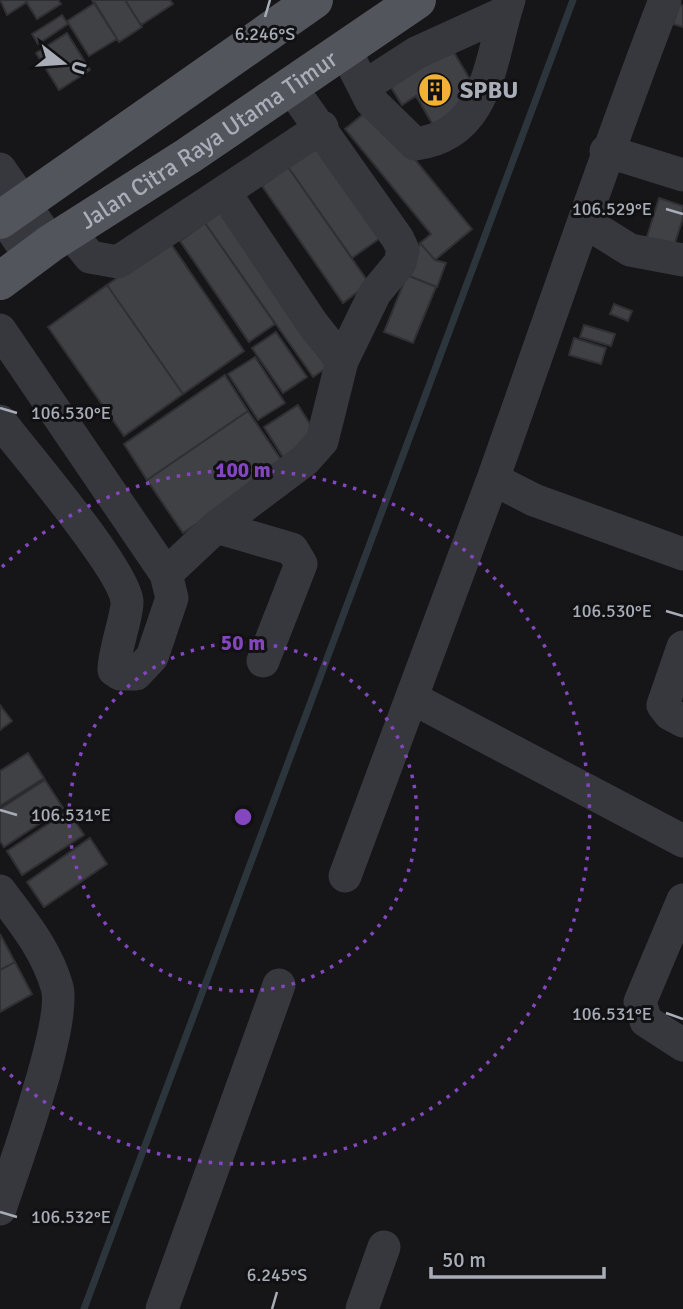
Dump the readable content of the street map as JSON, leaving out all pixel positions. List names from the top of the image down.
{
  "streets": {
    "main road": ["Jalan Citra Raya Utama Timur"]
  },
  "places": {
    "building": ["SPBU"]
  },
  "scale_bar": "50 m",
  "north": "right",
  "coordinates": [
    "6.246°S",
    "106.529°E",
    "106.530°E",
    "106.531°E",
    "106.532°E",
    "6.245°S"
  ],
  "rings": ["100 m", "50 m"]
}
